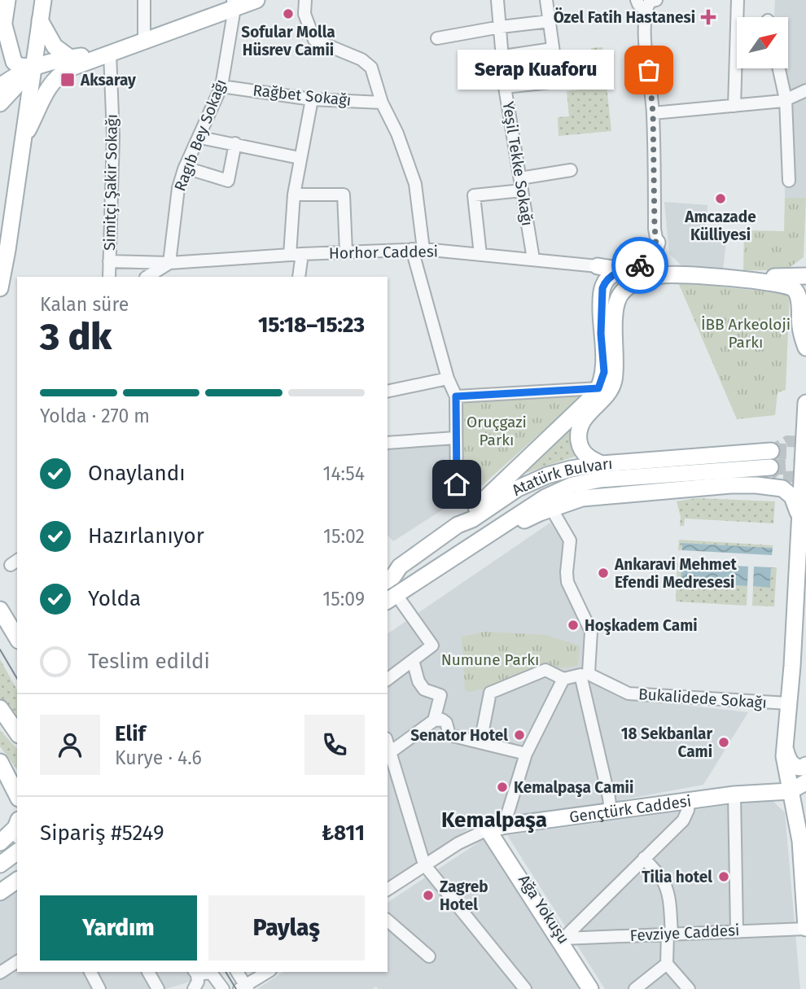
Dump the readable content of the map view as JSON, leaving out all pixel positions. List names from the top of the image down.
{
  "streets": {
    "main road": ["Atatürk Bulvarı", "Gençtürk Caddesi", "Ağa Yokuşu"],
    "street": [
      "Rağbet Sokağı",
      "Ragıb Bey Sokağı",
      "Yeşil Tekke Sokağı",
      "Simitçi Şakir Sokağı",
      "Horhor Caddesi",
      "Bukalidede Sokağı",
      "Fevziye Caddesi"
    ]
  },
  "crossings": [
    ["Rağbet Sokağı", "Ragıb Bey Sokağı"],
    ["Ragıb Bey Sokağı", "Horhor Caddesi"],
    ["Yeşil Tekke Sokağı", "Horhor Caddesi"],
    ["Simitçi Şakir Sokağı", "Horhor Caddesi"],
    ["Gençtürk Caddesi", "Ağa Yokuşu"],
    ["Ağa Yokuşu", "Fevziye Caddesi"]
  ],
  "districts": ["Kemalpaşa"],
  "parks": ["İBB Arkeoloji Parkı", "Oruçgazi Parkı", "Numune Parkı"],
  "places": {
    "other": [
      "Sofular Molla Hüsrev Camii",
      "Serap Kuaforu",
      "Amcazade Külliyesi",
      "Ankaravi Mehmet Efendi Medresesi",
      "Hoşkadem Cami",
      "Senator Hotel",
      "18 Sekbanlar Cami",
      "Kemalpaşa Camii",
      "Tilia hotel",
      "Zagreb Hotel"
    ],
    "health": ["Özel Fatih Hastanesi"],
    "transit": ["Aksaray"]
  },
  "north": "top right",
  "page": {
    "bubble": "Serap Kuaforu",
    "heading": ["3 dk", "Kalan süre", "15:18–15:23"],
    "panel": [
      "Elif",
      "Kurye · 4.6",
      "Sipariş #5249",
      "₺811"
    ],
    "bar": "Yolda · 270 m",
    "list": [
      ["Onaylandı", "14:54"],
      ["Hazırlanıyor", "15:02"],
      ["Yolda", "15:09"],
      "Teslim edildi"
    ],
    "buttons": ["Yardım", "Paylaş"]
  }
}
